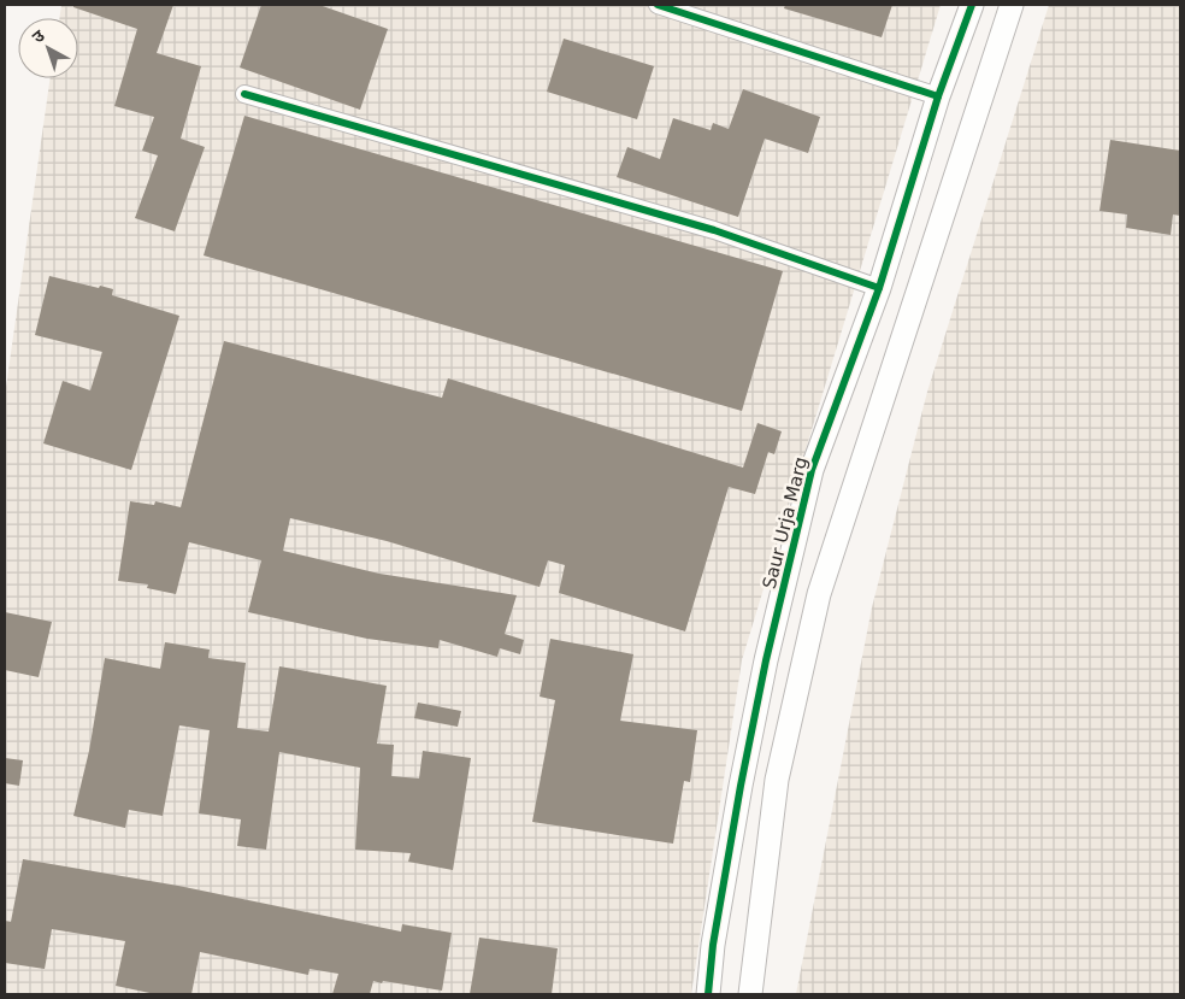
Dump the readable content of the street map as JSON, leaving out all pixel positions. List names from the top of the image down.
{
  "streets": {
    "street": ["Saur Urja Marg"]
  },
  "north": "top left"
}
